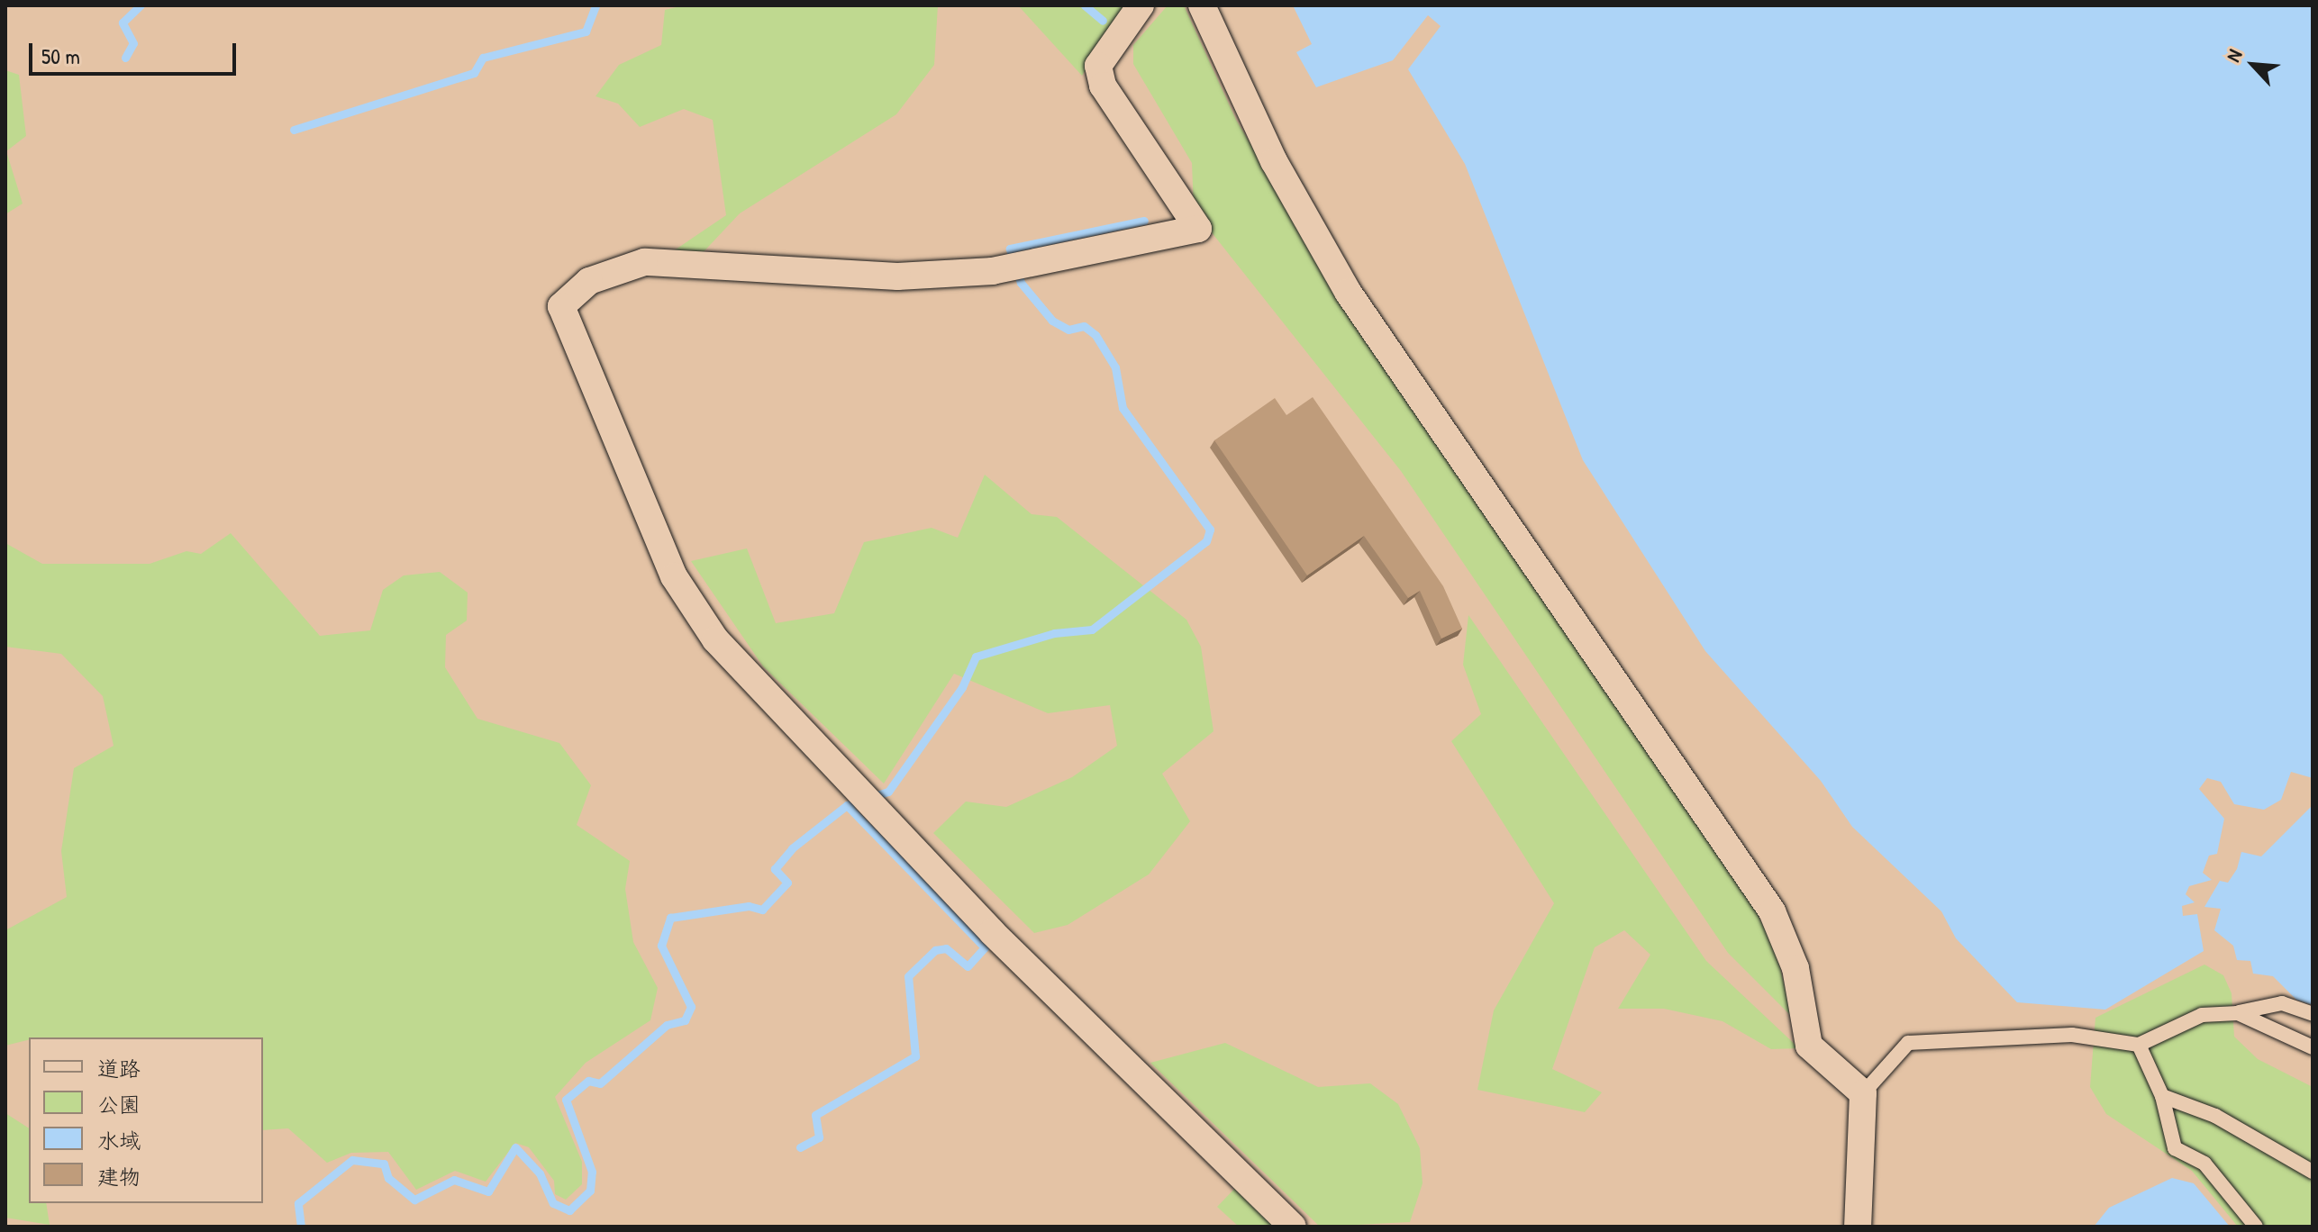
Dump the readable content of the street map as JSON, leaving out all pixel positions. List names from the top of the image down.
{
  "legend": [
    "道路",
    "公園",
    "水域",
    "建物"
  ],
  "scale_bar": "50 m",
  "north": "top left"
}
